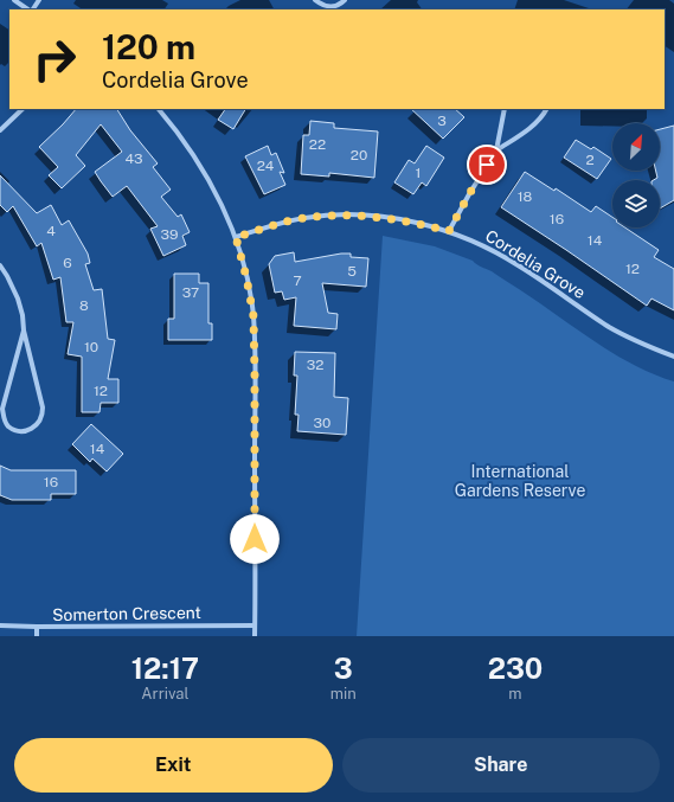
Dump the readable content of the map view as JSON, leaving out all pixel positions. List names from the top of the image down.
{
  "streets": {
    "street": ["Cordelia Grove", "Somerton Crescent"]
  },
  "parks": ["International Gardens Reserve"],
  "house_numbers": [
    "3",
    "22",
    "20",
    "43",
    "2",
    "24",
    "1",
    "18",
    "16",
    "4",
    "39",
    "14",
    "6",
    "12",
    "5",
    "7",
    "37",
    "8",
    "10",
    "32",
    "12",
    "30",
    "14",
    "16"
  ],
  "north": "top right",
  "page": {
    "turn": ["120 m", "Cordelia Grove"],
    "eta": [
      "12:17",
      "Arrival",
      "3",
      "min",
      "230",
      "m"
    ],
    "buttons": ["Exit", "Share"]
  }
}
